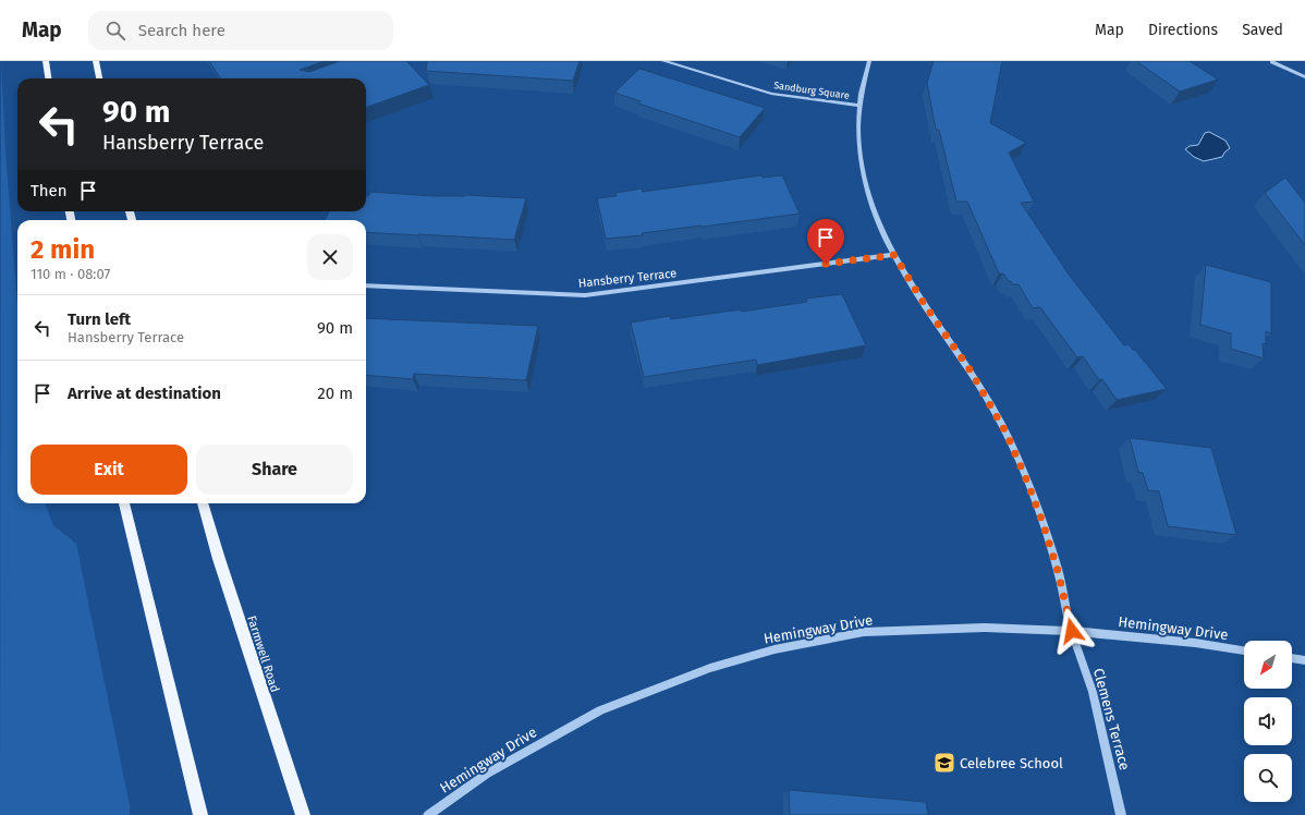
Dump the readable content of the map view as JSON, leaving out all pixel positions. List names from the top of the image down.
{
  "streets": {
    "main road": ["Farmwell Road"],
    "street": [
      "Sandburg Square",
      "Hansberry Terrace",
      "Hemingway Drive",
      "Clemens Terrace"
    ]
  },
  "crossings": [
    ["Sandburg Square", "Clemens Terrace"],
    ["Hansberry Terrace", "Clemens Terrace"],
    ["Hemingway Drive", "Clemens Terrace"]
  ],
  "places": {
    "school or university": ["Celebree School"]
  },
  "north": "bottom left",
  "page": {
    "header": "Map",
    "search": "Search here",
    "nav": ["Map", "Directions", "Saved"],
    "turn": ["90 m", "Hansberry Terrace"],
    "then": "Then",
    "heading": ["2 min", "110 m · 08:07"],
    "list": [
      {
        "name": "Turn left",
        "note": "Hansberry Terrace",
        "value": "90 m"
      },
      {
        "name": "Arrive at destination",
        "value": "20 m"
      }
    ],
    "buttons": ["Exit", "Share"]
  }
}
